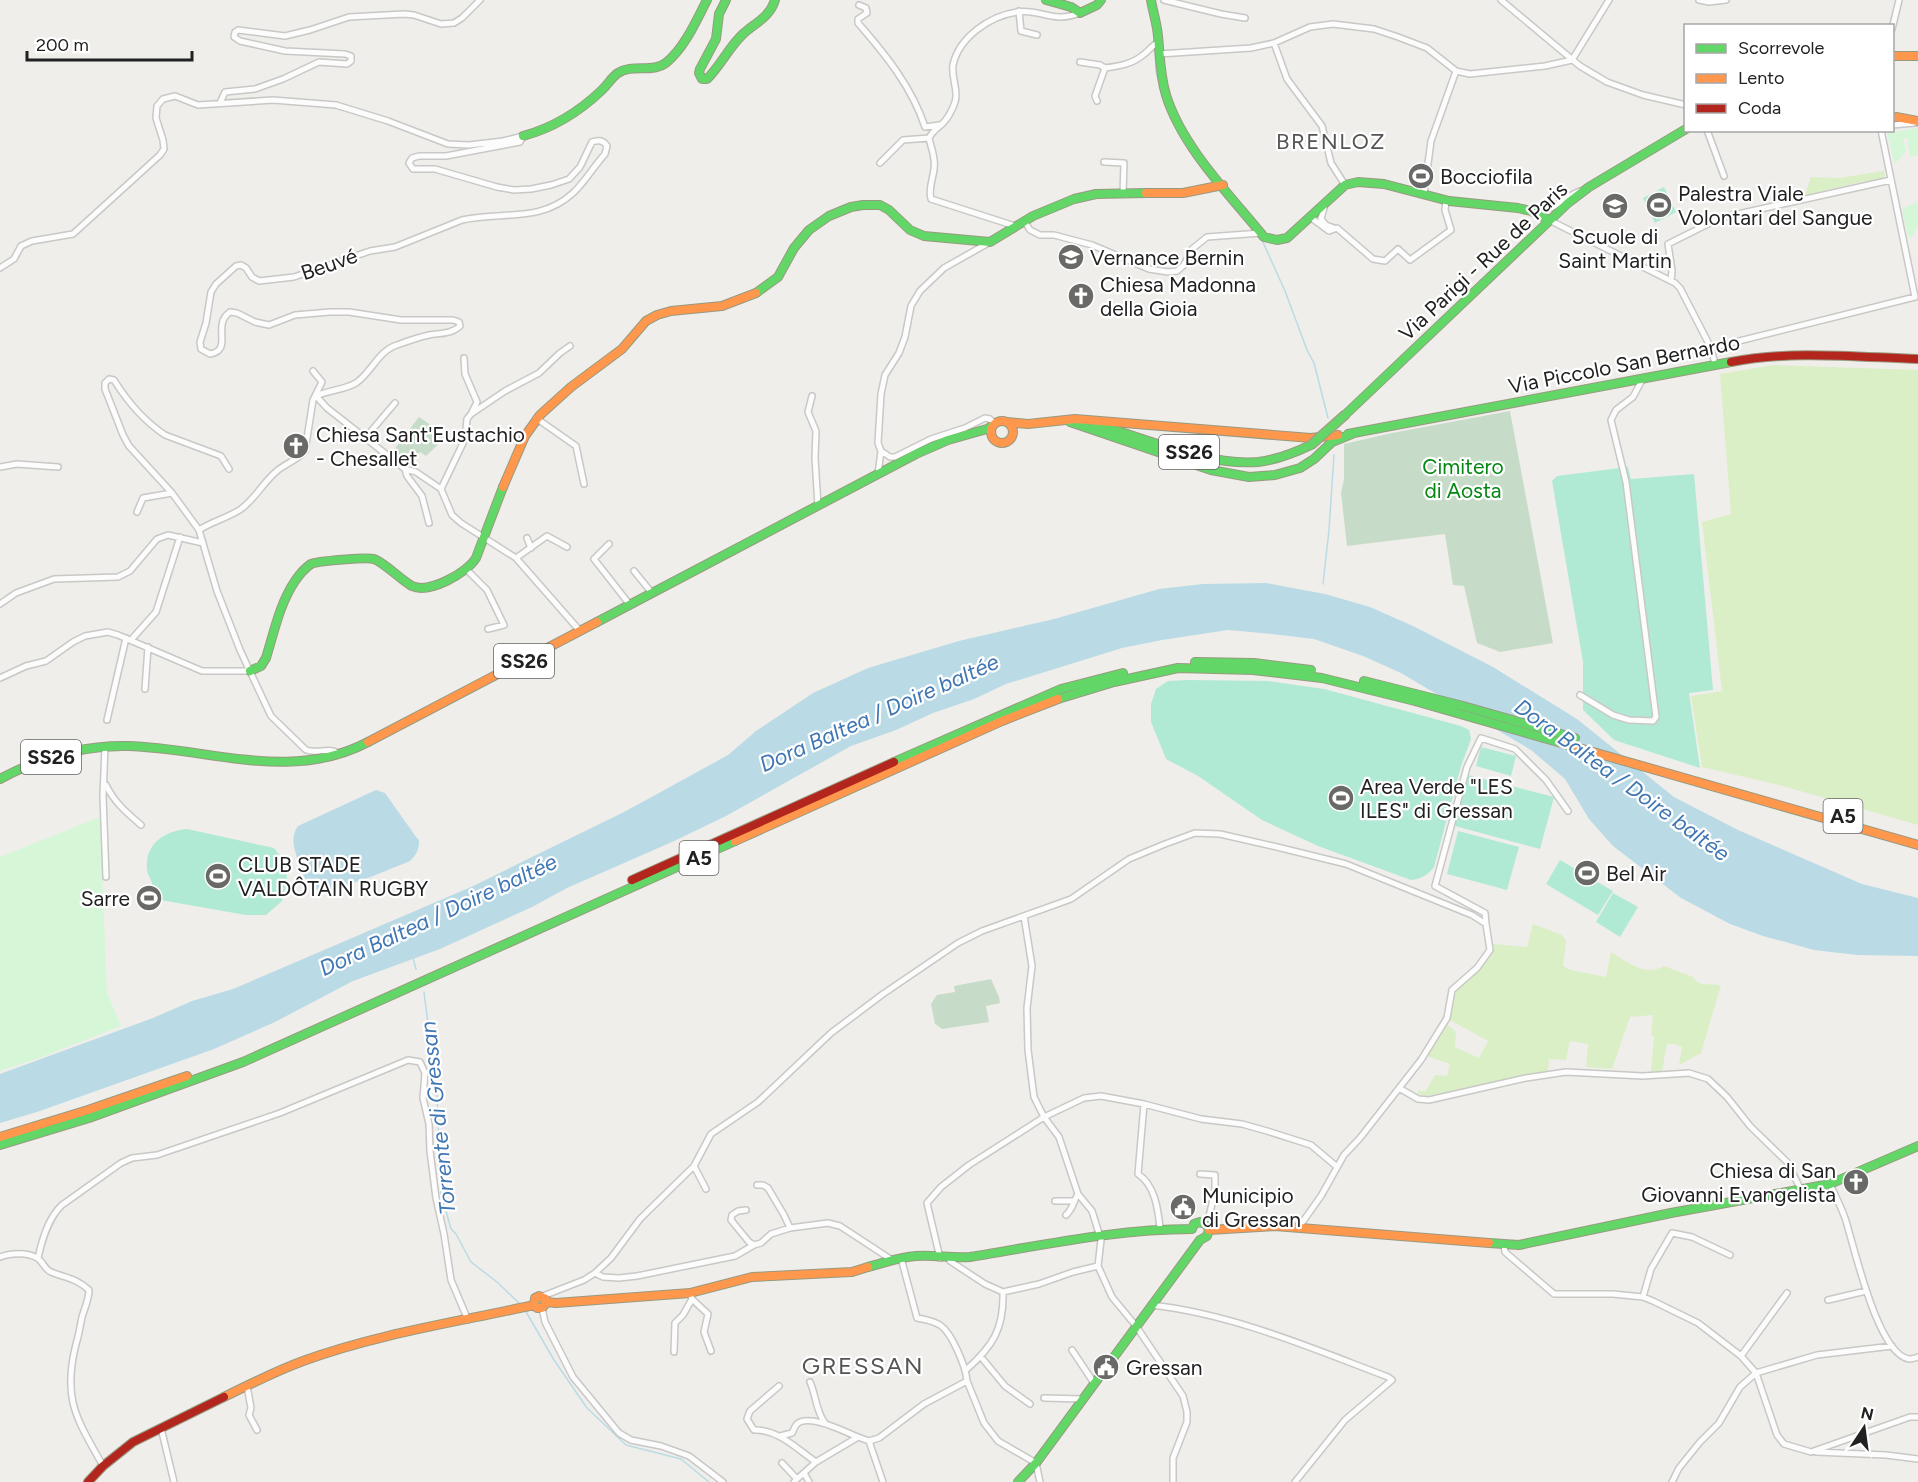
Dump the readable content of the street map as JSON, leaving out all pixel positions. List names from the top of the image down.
{
  "streets": {
    "main road": [
      "Via Parigi - Rue de Paris",
      "Via Piccolo San Bernardo",
      "SS26",
      "A5"
    ],
    "street": ["Beuvé"]
  },
  "crossings": [
    ["Via Parigi - Rue de Paris", "Via Piccolo San Bernardo"],
    ["Via Parigi - Rue de Paris", "SS26"],
    ["Via Piccolo San Bernardo", "SS26"]
  ],
  "districts": ["BRENLOZ", "GRESSAN"],
  "water": ["Dora Baltea / Doire baltée", "Torrente di Gressan"],
  "parks": ["Cimitero di Aosta"],
  "places": {
    "sports": [
      "Bocciofila",
      "Palestra Viale Volontari del Sangue",
      "Area Verde \"LES ILES\" di Gressan",
      "Bel Air",
      "CLUB STADE VALDÔTAIN RUGBY",
      "Sarre"
    ],
    "school or university": ["Scuole di Saint Martin", "Vernance Bernin"],
    "church": ["Chiesa Madonna della Gioia", "Chiesa Sant'Eustachio - Chesallet", "Chiesa di San Giovanni Evangelista"],
    "public building": ["Municipio di Gressan", "Gressan"]
  },
  "legend": ["Scorrevole", "Lento", "Coda"],
  "scale_bar": "200 m",
  "north": "top"
}
